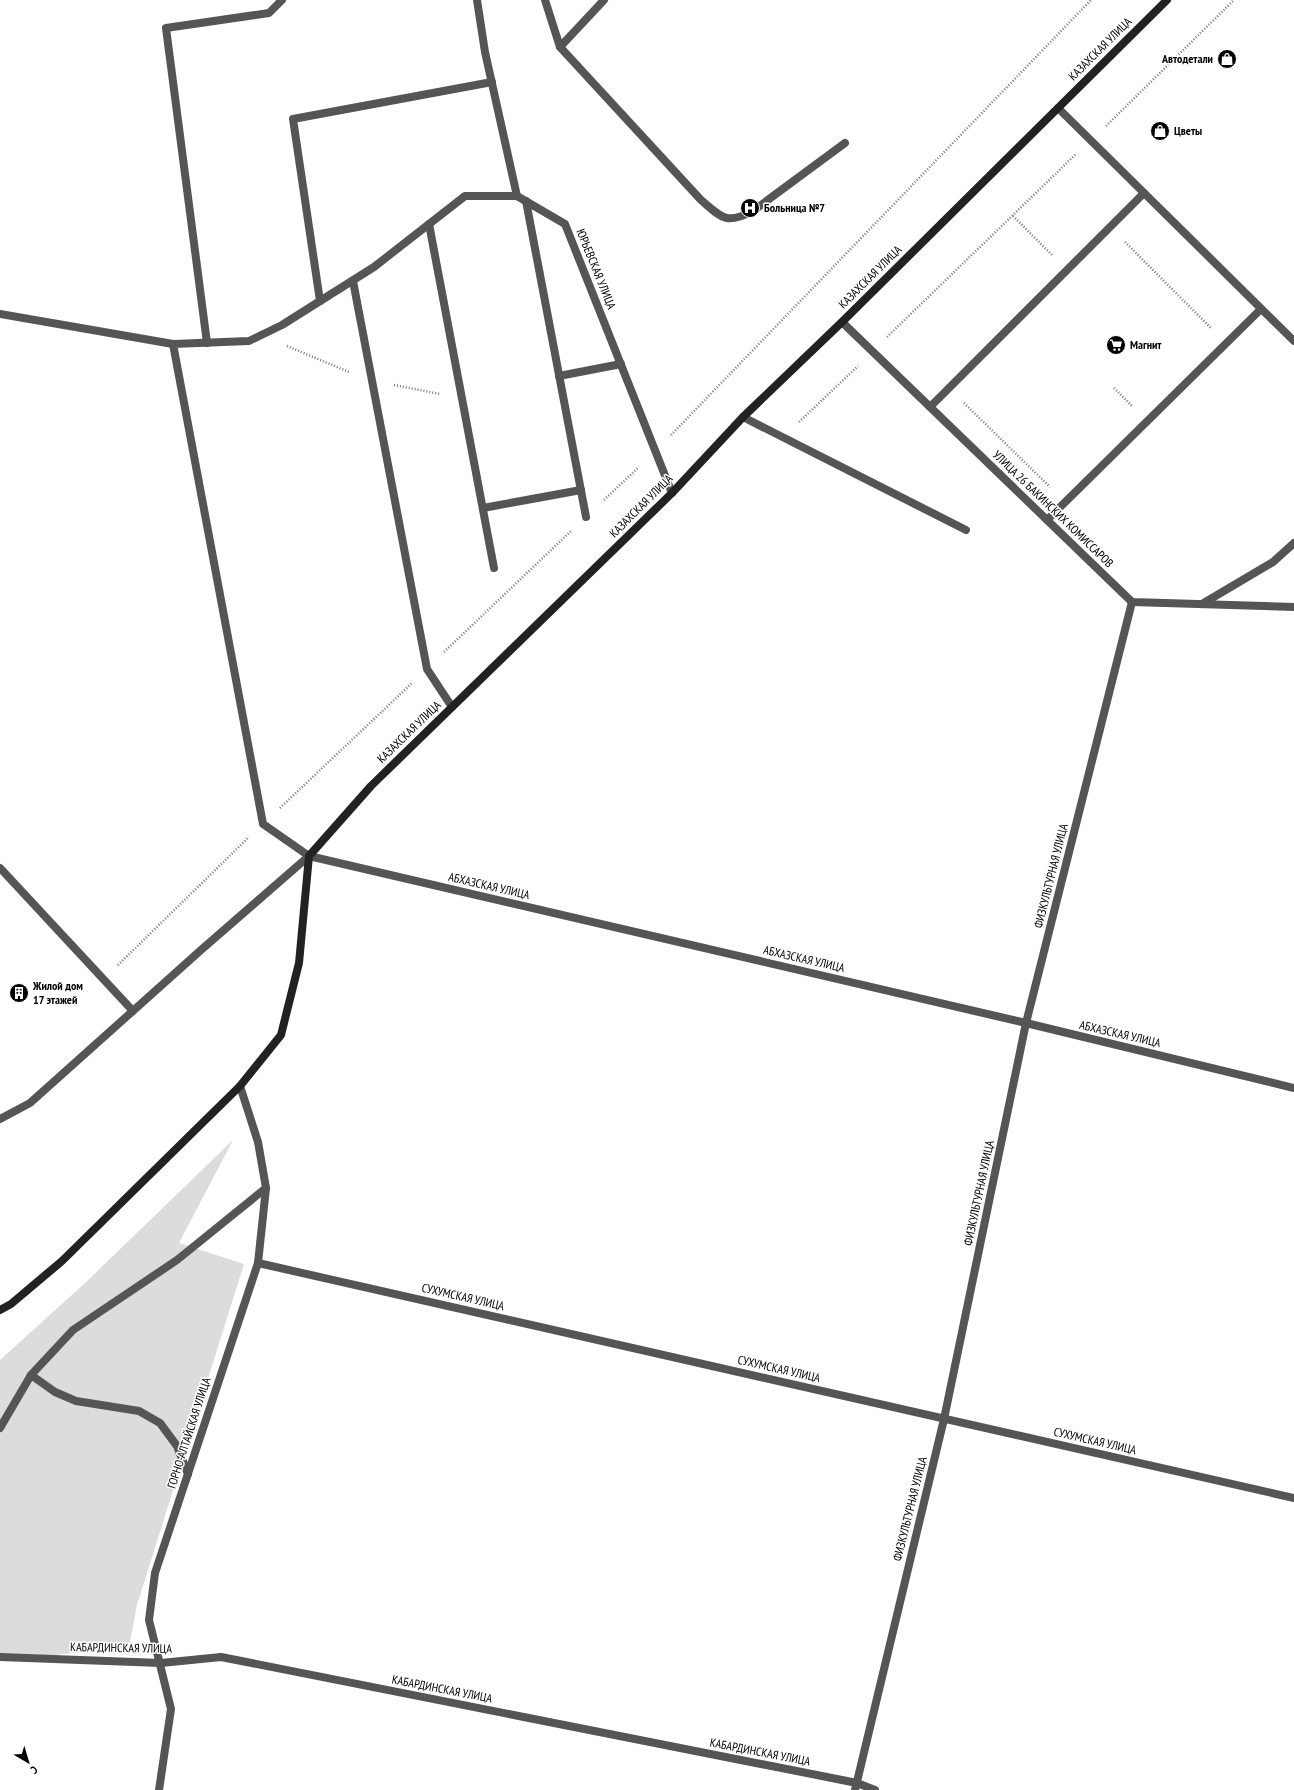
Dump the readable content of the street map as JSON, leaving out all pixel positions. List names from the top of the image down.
{
  "streets": {
    "main road": ["КАЗАХСКАЯ УЛИЦА"],
    "street": [
      "ЮРЬЕВСКАЯ УЛИЦА",
      "УЛИЦА 26 БАКИНСКИХ КОМИССАРОВ",
      "ФИЗКУЛЬТУРНАЯ УЛИЦА",
      "АБХАЗСКАЯ УЛИЦА",
      "СУХУМСКАЯ УЛИЦА",
      "ГОРНО-АЛТАЙСКАЯ УЛИЦА",
      "КАБАРДИНСКАЯ УЛИЦА"
    ]
  },
  "crossings": [
    ["КАЗАХСКАЯ УЛИЦА", "ЮРЬЕВСКАЯ УЛИЦА"],
    ["КАЗАХСКАЯ УЛИЦА", "УЛИЦА 26 БАКИНСКИХ КОМИССАРОВ"],
    ["КАЗАХСКАЯ УЛИЦА", "АБХАЗСКАЯ УЛИЦА"],
    ["УЛИЦА 26 БАКИНСКИХ КОМИССАРОВ", "ФИЗКУЛЬТУРНАЯ УЛИЦА"],
    ["ФИЗКУЛЬТУРНАЯ УЛИЦА", "АБХАЗСКАЯ УЛИЦА"],
    ["ФИЗКУЛЬТУРНАЯ УЛИЦА", "СУХУМСКАЯ УЛИЦА"],
    ["ФИЗКУЛЬТУРНАЯ УЛИЦА", "КАБАРДИНСКАЯ УЛИЦА"],
    ["СУХУМСКАЯ УЛИЦА", "ГОРНО-АЛТАЙСКАЯ УЛИЦА"],
    ["ГОРНО-АЛТАЙСКАЯ УЛИЦА", "КАБАРДИНСКАЯ УЛИЦА"]
  ],
  "places": {
    "shop": ["Автодетали", "Цветы"],
    "hospital": ["Больница №7"],
    "supermarket": ["Магнит"],
    "building": ["Жилой дом 17 этажей"]
  },
  "north": "bottom right"
}
